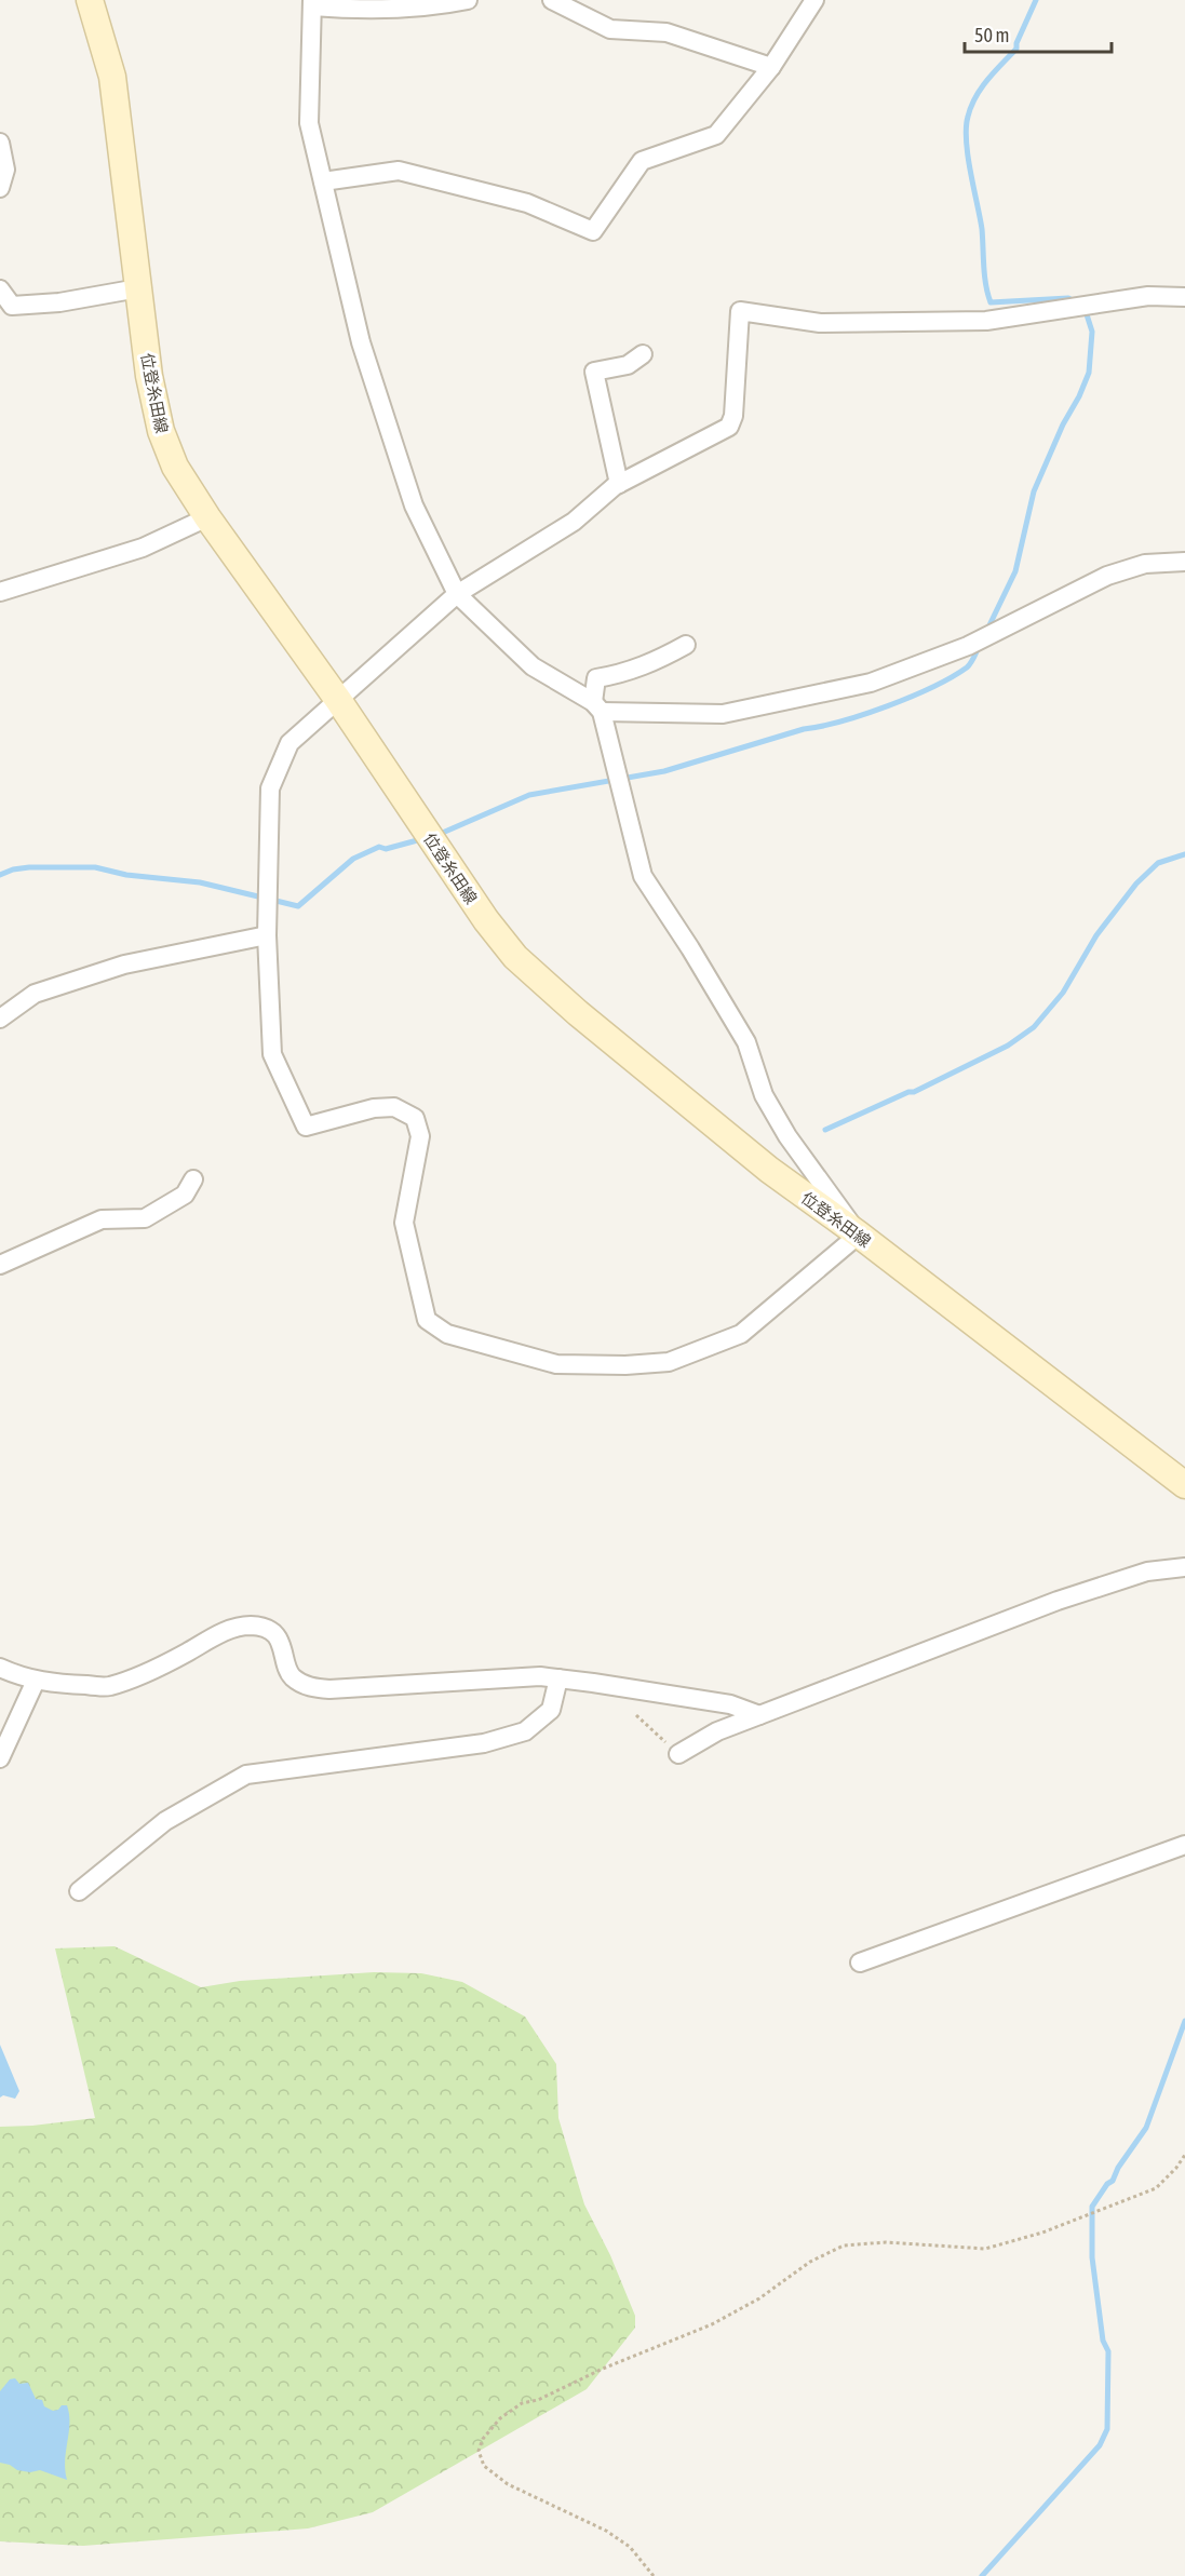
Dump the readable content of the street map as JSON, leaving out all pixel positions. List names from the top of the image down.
{
  "streets": {
    "main road": ["位登糸田線"]
  },
  "scale_bar": "50 m"
}
